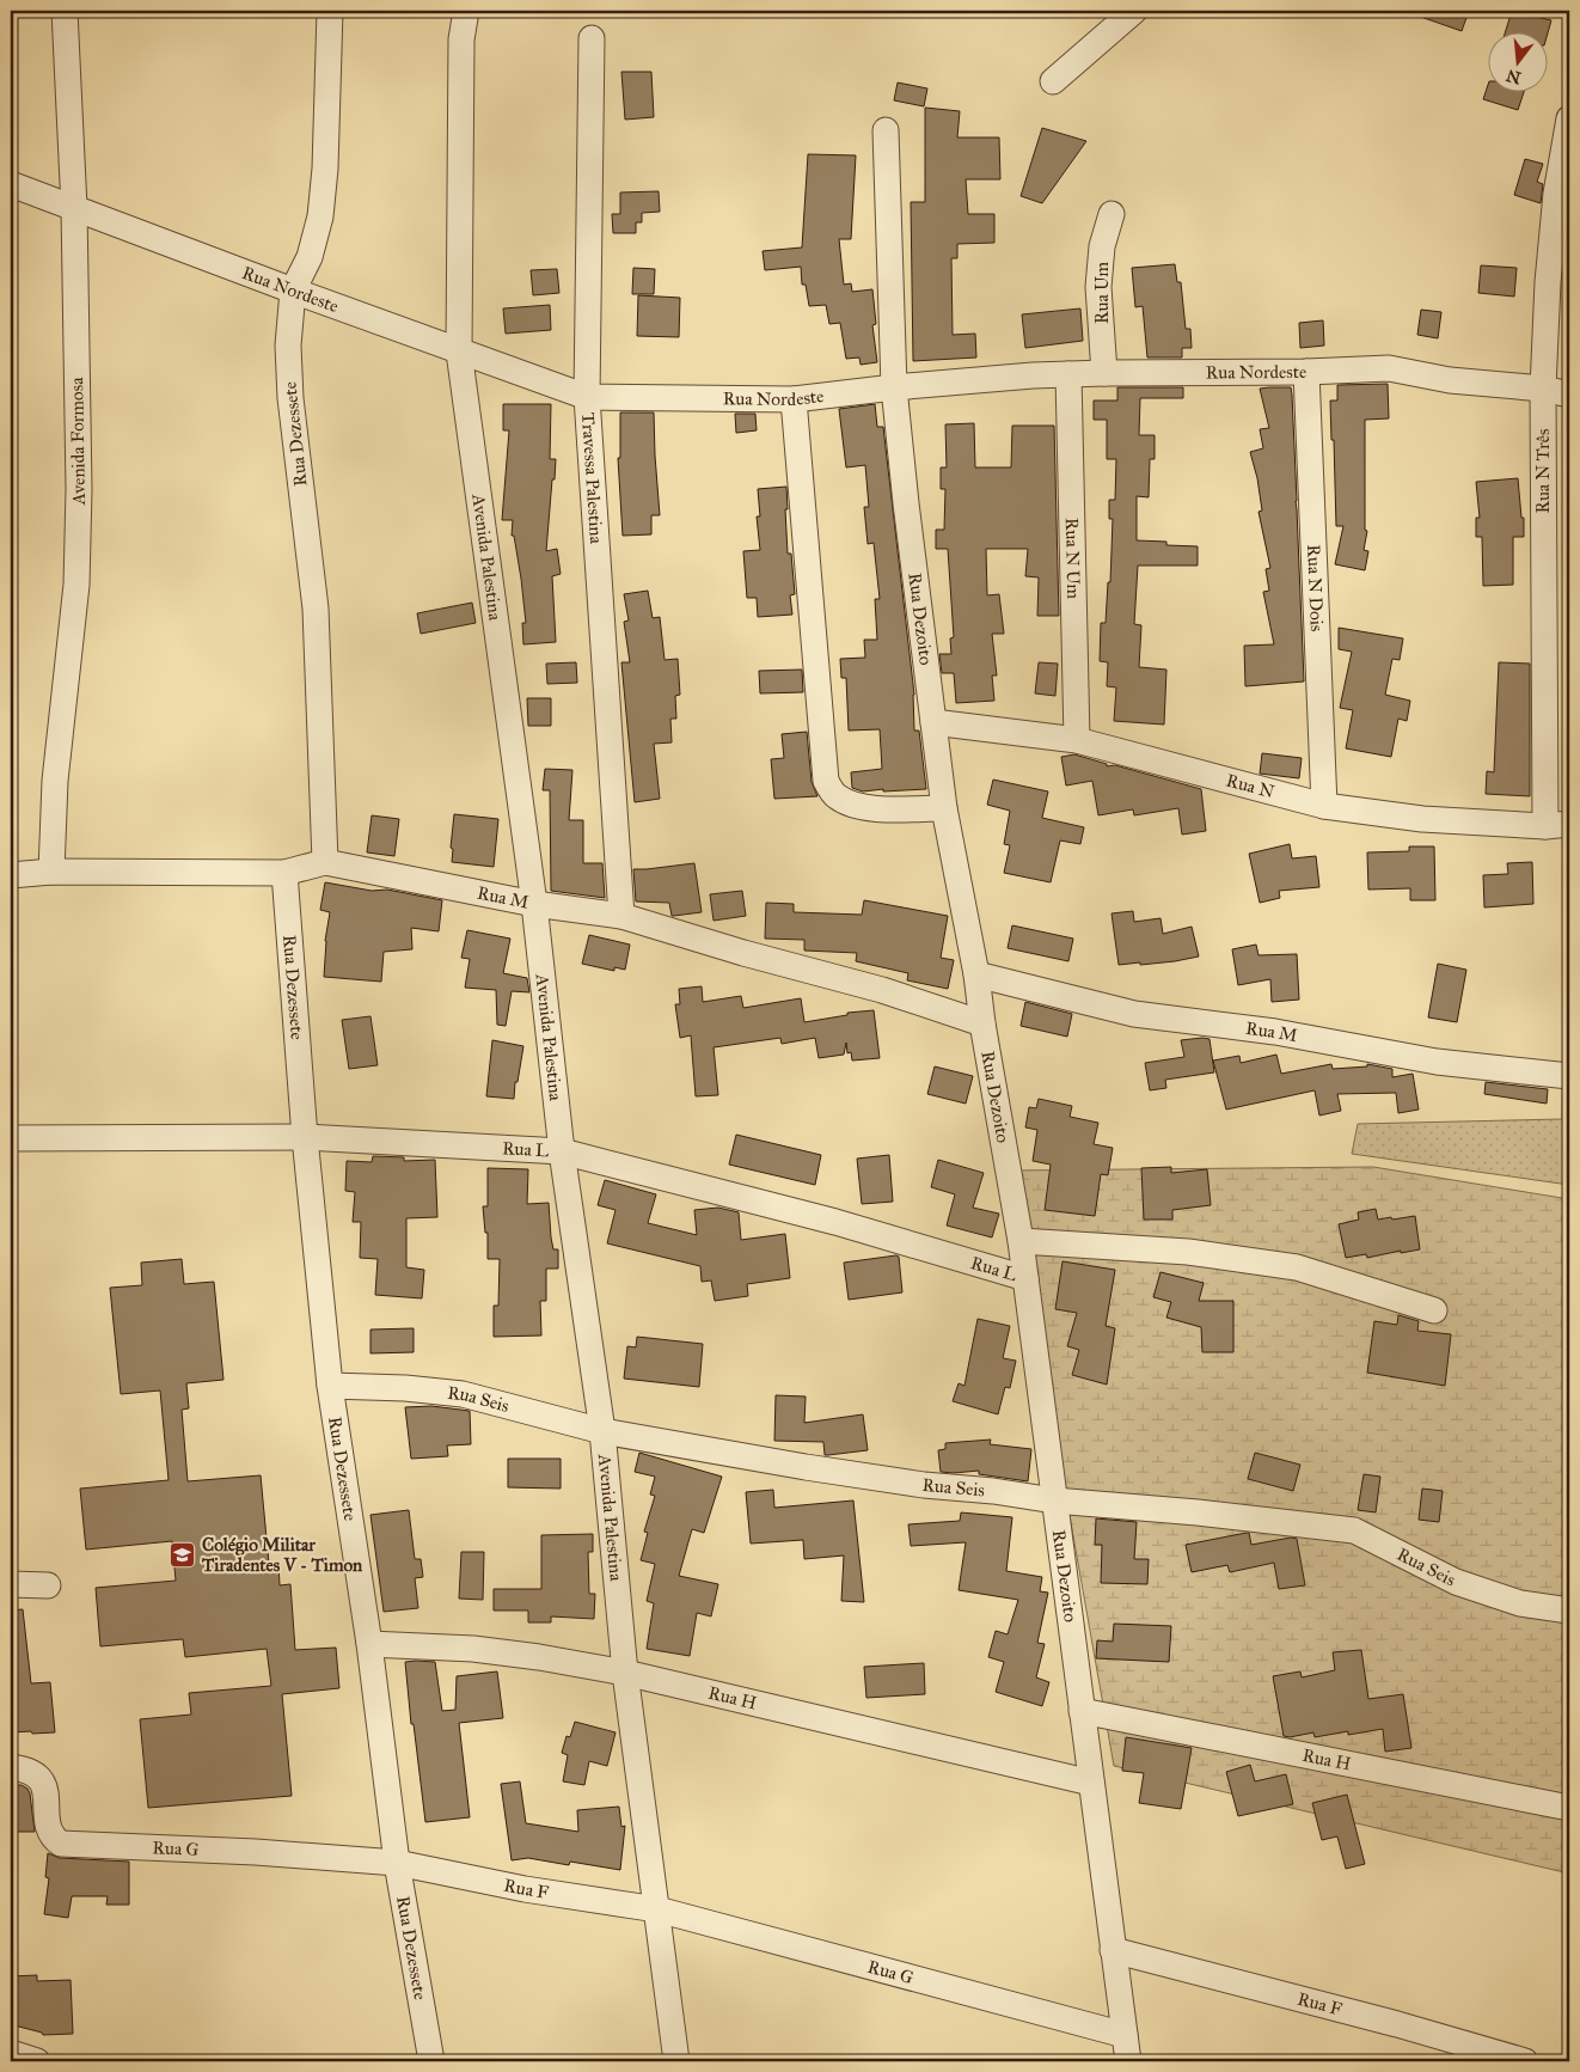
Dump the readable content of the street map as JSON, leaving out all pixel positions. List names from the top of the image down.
{
  "streets": {
    "street": [
      "Rua Nordeste",
      "Rua Um",
      "Rua Dezessete",
      "Avenida Formosa",
      "Rua N Três",
      "Travessa Palestina",
      "Avenida Palestina",
      "Rua N Um",
      "Rua N Dois",
      "Rua Dezoito",
      "Rua N",
      "Rua M",
      "Rua L",
      "Rua Seis",
      "Rua H",
      "Rua G",
      "Rua F"
    ]
  },
  "crossings": [
    ["Rua Nordeste", "Rua Um"],
    ["Rua Nordeste", "Rua Dezessete"],
    ["Rua Nordeste", "Avenida Formosa"],
    ["Rua Nordeste", "Rua N Três"],
    ["Rua Nordeste", "Travessa Palestina"],
    ["Rua Nordeste", "Avenida Palestina"],
    ["Rua Nordeste", "Rua N Um"],
    ["Rua Nordeste", "Rua N Dois"],
    ["Rua Nordeste", "Rua Dezoito"],
    ["Rua Dezessete", "Rua M"],
    ["Rua Dezessete", "Rua L"],
    ["Rua Dezessete", "Rua Seis"],
    ["Rua Dezessete", "Rua H"],
    ["Rua Dezessete", "Rua G"],
    ["Rua Dezessete", "Rua F"],
    ["Avenida Formosa", "Rua M"],
    ["Rua N Três", "Rua N"],
    ["Travessa Palestina", "Rua M"],
    ["Avenida Palestina", "Rua M"],
    ["Avenida Palestina", "Rua L"],
    ["Avenida Palestina", "Rua Seis"],
    ["Avenida Palestina", "Rua H"],
    ["Avenida Palestina", "Rua G"],
    ["Avenida Palestina", "Rua F"],
    ["Rua N Um", "Rua N"],
    ["Rua N Dois", "Rua N"],
    ["Rua Dezoito", "Rua N"],
    ["Rua Dezoito", "Rua M"],
    ["Rua Dezoito", "Rua L"],
    ["Rua Dezoito", "Rua Seis"],
    ["Rua Dezoito", "Rua H"],
    ["Rua Dezoito", "Rua G"],
    ["Rua Dezoito", "Rua F"],
    ["Rua G", "Rua F"]
  ],
  "places": {
    "school or university": ["Colégio Militar Tiradentes V - Timon"]
  },
  "north": "bottom"
}
